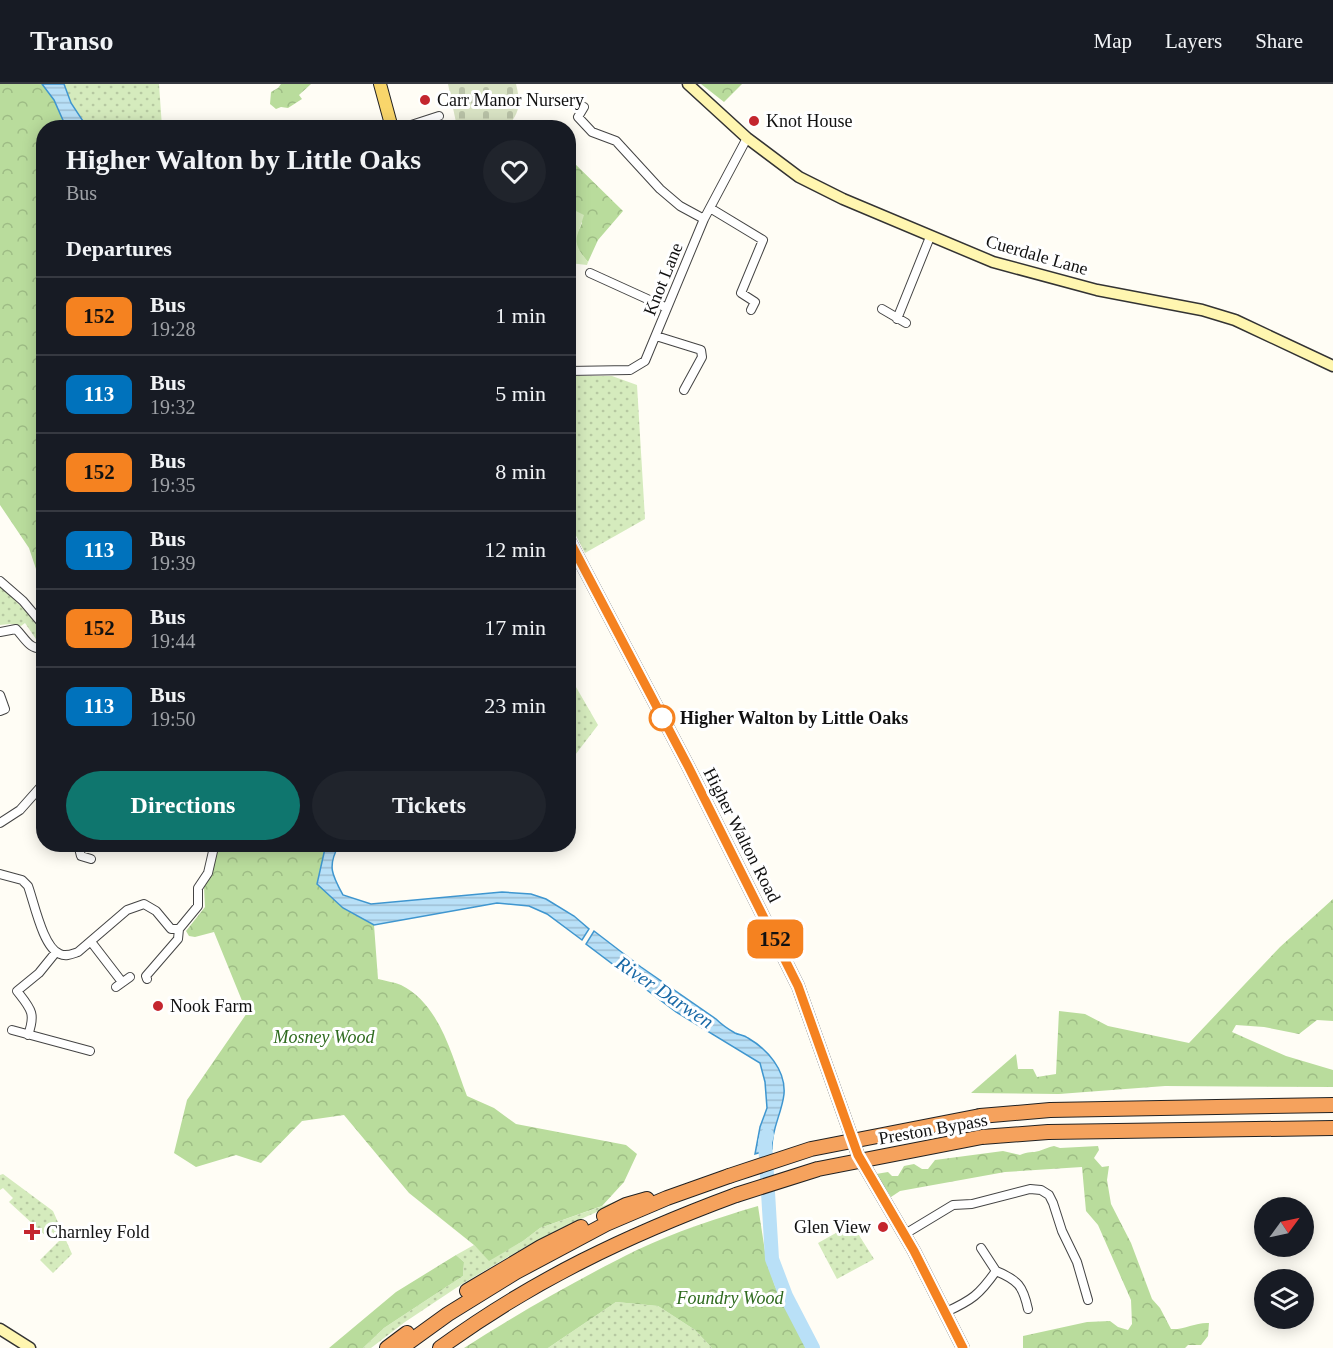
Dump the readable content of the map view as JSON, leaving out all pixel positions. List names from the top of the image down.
{
  "streets": {
    "highway": ["Preston Bypass"],
    "main road": ["Cuerdale Lane", "Higher Walton Road"],
    "street": ["Knot Lane"]
  },
  "crossings": [
    ["Cuerdale Lane", "Knot Lane"]
  ],
  "water": ["River Darwen"],
  "parks": ["Mosney Wood", "Foundry Wood"],
  "places": {
    "other": [
      "Carr Manor Nursery",
      "Knot House",
      "Higher Walton by Little Oaks",
      "Nook Farm",
      "Glen View"
    ],
    "health": ["Charnley Fold"]
  },
  "lines": ["bus line 152"],
  "north": "top right",
  "page": {
    "header": "Transo",
    "nav": ["Map", "Layers", "Share"],
    "on_map": "152",
    "heading": [
      ["Higher Walton by Little Oaks", "Bus"],
      "Departures"
    ],
    "list": [
      {
        "mark": "152",
        "name": "Bus",
        "note": "19:28",
        "value": "1 min"
      },
      {
        "mark": "113",
        "name": "Bus",
        "note": "19:32",
        "value": "5 min"
      },
      {
        "mark": "152",
        "name": "Bus",
        "note": "19:35",
        "value": "8 min"
      },
      {
        "mark": "113",
        "name": "Bus",
        "note": "19:39",
        "value": "12 min"
      },
      {
        "mark": "152",
        "name": "Bus",
        "note": "19:44",
        "value": "17 min"
      },
      {
        "mark": "113",
        "name": "Bus",
        "note": "19:50",
        "value": "23 min"
      }
    ],
    "buttons": ["Directions", "Tickets"]
  }
}
